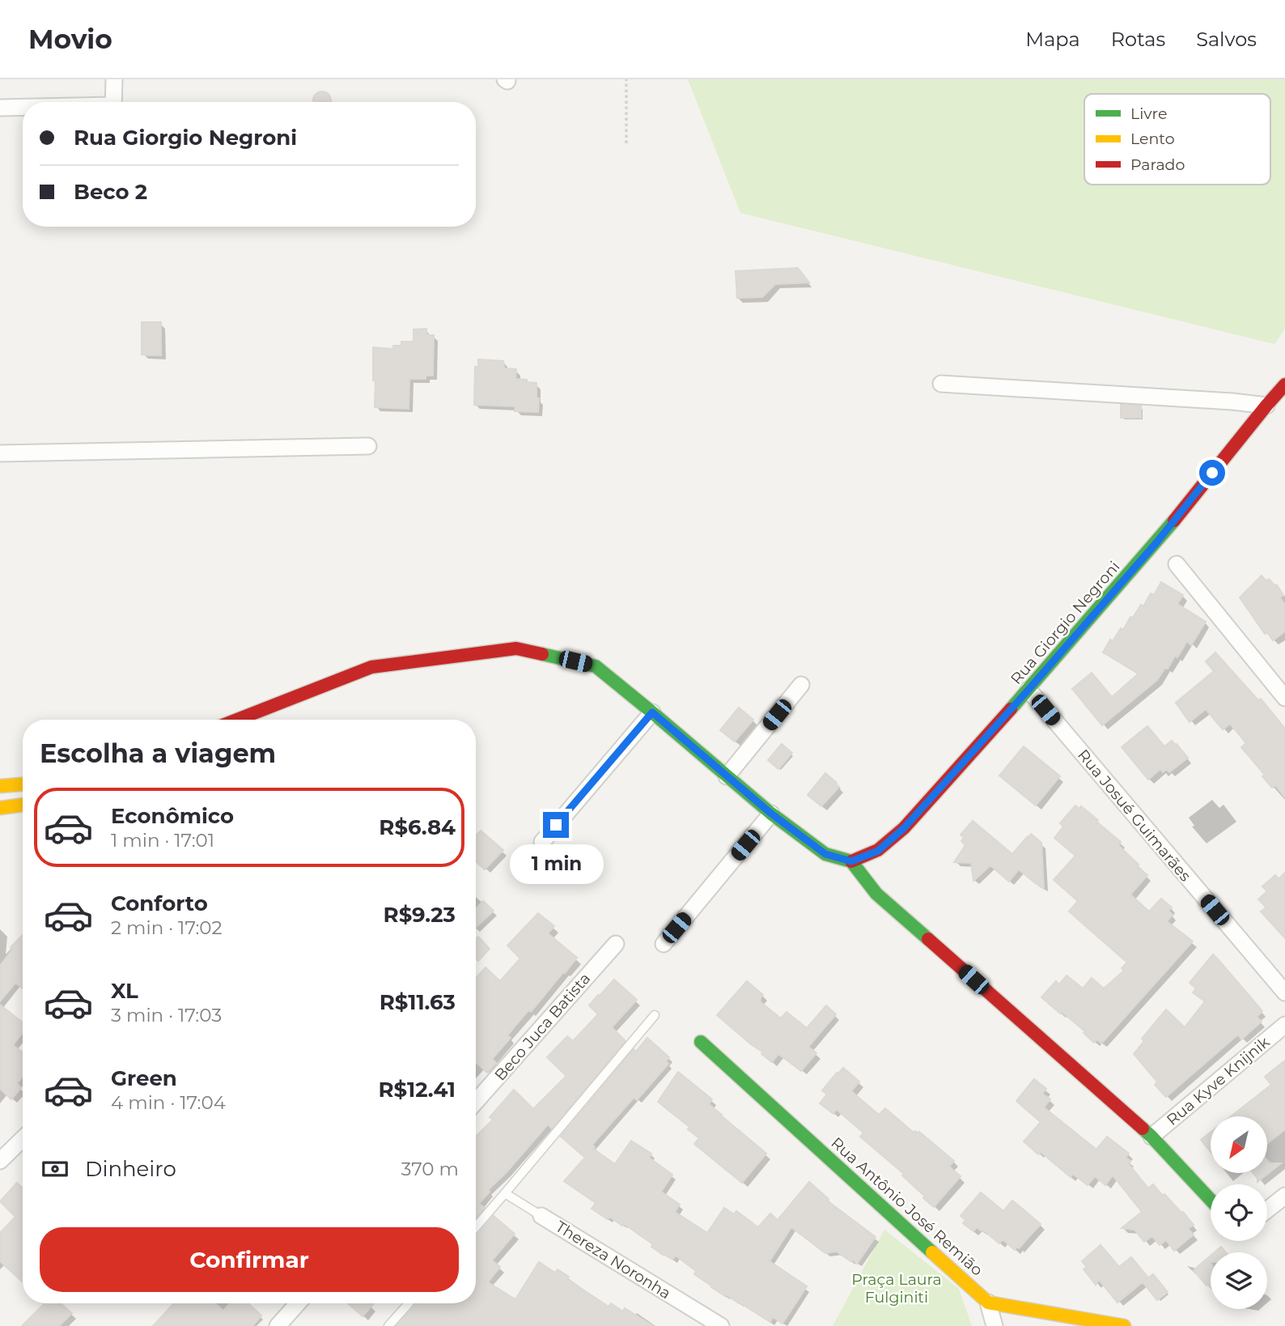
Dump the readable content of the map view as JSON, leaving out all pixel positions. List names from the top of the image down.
{
  "streets": {
    "street": [
      "Rua Giorgio Negroni",
      "Rua Josué Guimarães",
      "Beco Juca Batista",
      "Rua Kyve Knijnik",
      "Rua Antônio José Remião",
      "Thereza Noronha"
    ]
  },
  "crossings": [
    ["Rua Giorgio Negroni", "Rua Josué Guimarães"]
  ],
  "parks": ["Praça Laura Fulginiti"],
  "legend": ["Livre", "Lento", "Parado"],
  "north": "bottom left",
  "page": {
    "header": "Movio",
    "nav": ["Mapa", "Rotas", "Salvos"],
    "banner": ["Rua Giorgio Negroni", "Beco 2"],
    "heading": "Escolha a viagem",
    "list": [
      {
        "name": "Econômico",
        "note": "1 min · 17:01",
        "value": "R$6.84"
      },
      {
        "name": "Conforto",
        "note": "2 min · 17:02",
        "value": "R$9.23"
      },
      {
        "name": "XL",
        "note": "3 min · 17:03",
        "value": "R$11.63"
      },
      {
        "name": "Green",
        "note": "4 min · 17:04",
        "value": "R$12.41"
      }
    ],
    "bubble": "1 min",
    "pay": ["Dinheiro", "370 m"],
    "buttons": "Confirmar"
  }
}
